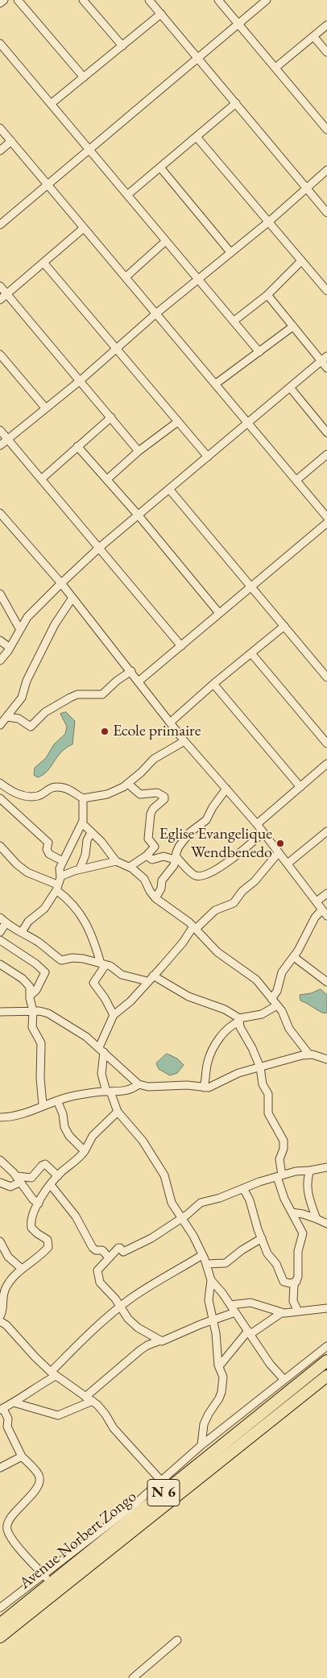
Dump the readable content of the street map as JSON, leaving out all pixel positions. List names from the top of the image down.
{
  "streets": {
    "main road": ["N 6", "Avenue Norbert Zongo"]
  },
  "places": ["Ecole primaire", "Eglise Evangelique Wendbenedo"]
}
